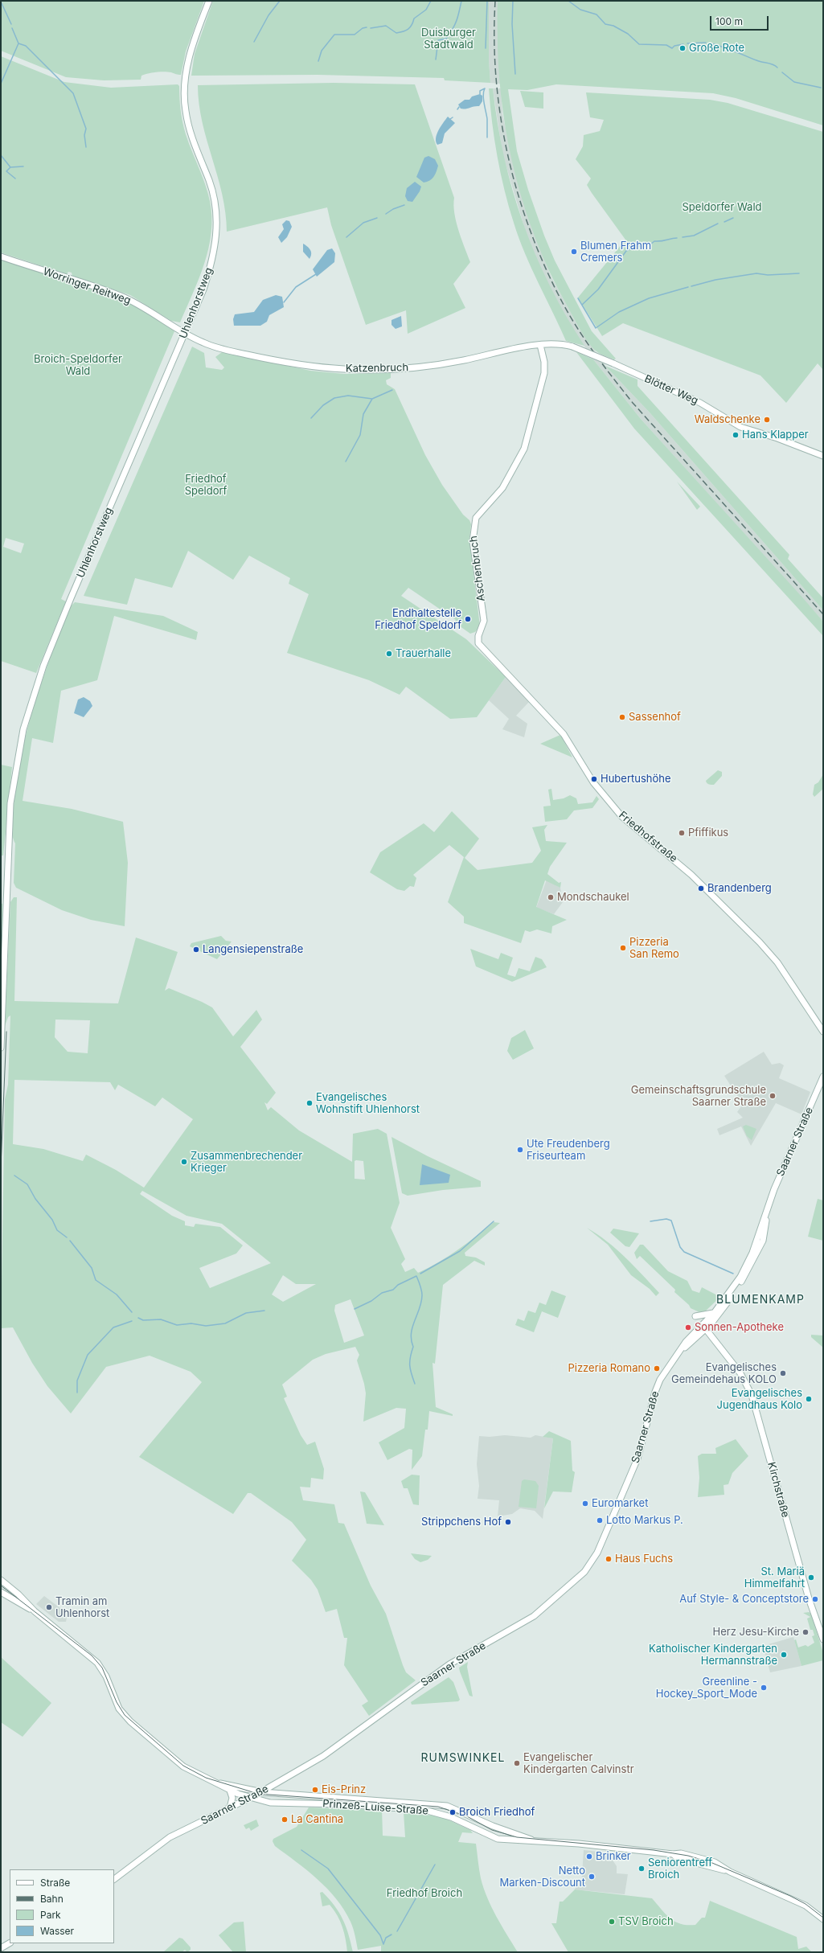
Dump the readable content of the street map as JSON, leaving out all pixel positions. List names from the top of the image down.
{
  "streets": {
    "main road": [
      "Worringer Reitweg",
      "Uhlenhorstweg",
      "Katzenbruch",
      "Blötter Weg",
      "Aschenbruch",
      "Friedhofstraße",
      "Saarner Straße",
      "Kirchstraße",
      "Prinzeß-Luise-Straße"
    ]
  },
  "crossings": [
    ["Worringer Reitweg", "Uhlenhorstweg"],
    ["Worringer Reitweg", "Katzenbruch"],
    ["Uhlenhorstweg", "Katzenbruch"],
    ["Katzenbruch", "Blötter Weg"],
    ["Katzenbruch", "Aschenbruch"],
    ["Aschenbruch", "Friedhofstraße"],
    ["Saarner Straße", "Kirchstraße"],
    ["Saarner Straße", "Prinzeß-Luise-Straße"]
  ],
  "districts": ["BLUMENKAMP", "RUMSWINKEL"],
  "parks": [
    "Duisburger Stadtwald",
    "Speldorfer Wald",
    "Broich-Speldorfer Wald",
    "Friedhof Speldorf",
    "Friedhof Broich"
  ],
  "places": [
    "Große Rote",
    "Blumen Frahm Cremers",
    "Waldschenke",
    "Hans Klapper",
    "Endhaltestelle Friedhof Speldorf",
    "Trauerhalle",
    "Sassenhof",
    "Hubertushöhe",
    "Pfiffikus",
    "Brandenberg",
    "Mondschaukel",
    "Pizzeria San Remo",
    "Langensiepenstraße",
    "Gemeinschaftsgrundschule Saarner Straße",
    "Evangelisches Wohnstift Uhlenhorst",
    "Ute Freudenberg Friseurteam",
    "Zusammenbrechender Krieger",
    "Sonnen-Apotheke",
    "Pizzeria Romano",
    "Evangelisches Gemeindehaus KOLO",
    "Evangelisches Jugendhaus Kolo",
    "Euromarket",
    "Lotto Markus P.",
    "Strippchens Hof",
    "Haus Fuchs",
    "St. Mariä Himmelfahrt",
    "Auf Style- & Conceptstore",
    "Tramin am Uhlenhorst",
    "Herz Jesu-Kirche",
    "Katholischer Kindergarten Hermannstraße",
    "Greenline - Hockey_Sport_Mode",
    "Evangelischer Kindergarten Calvinstr",
    "Eis-Prinz",
    "Broich Friedhof",
    "La Cantina",
    "Brinker",
    "Seniorentreff Broich",
    "Netto Marken-Discount",
    "TSV Broich"
  ],
  "legend": [
    "Straße",
    "Bahn",
    "Park",
    "Wasser"
  ],
  "scale_bar": "100 m"
}
